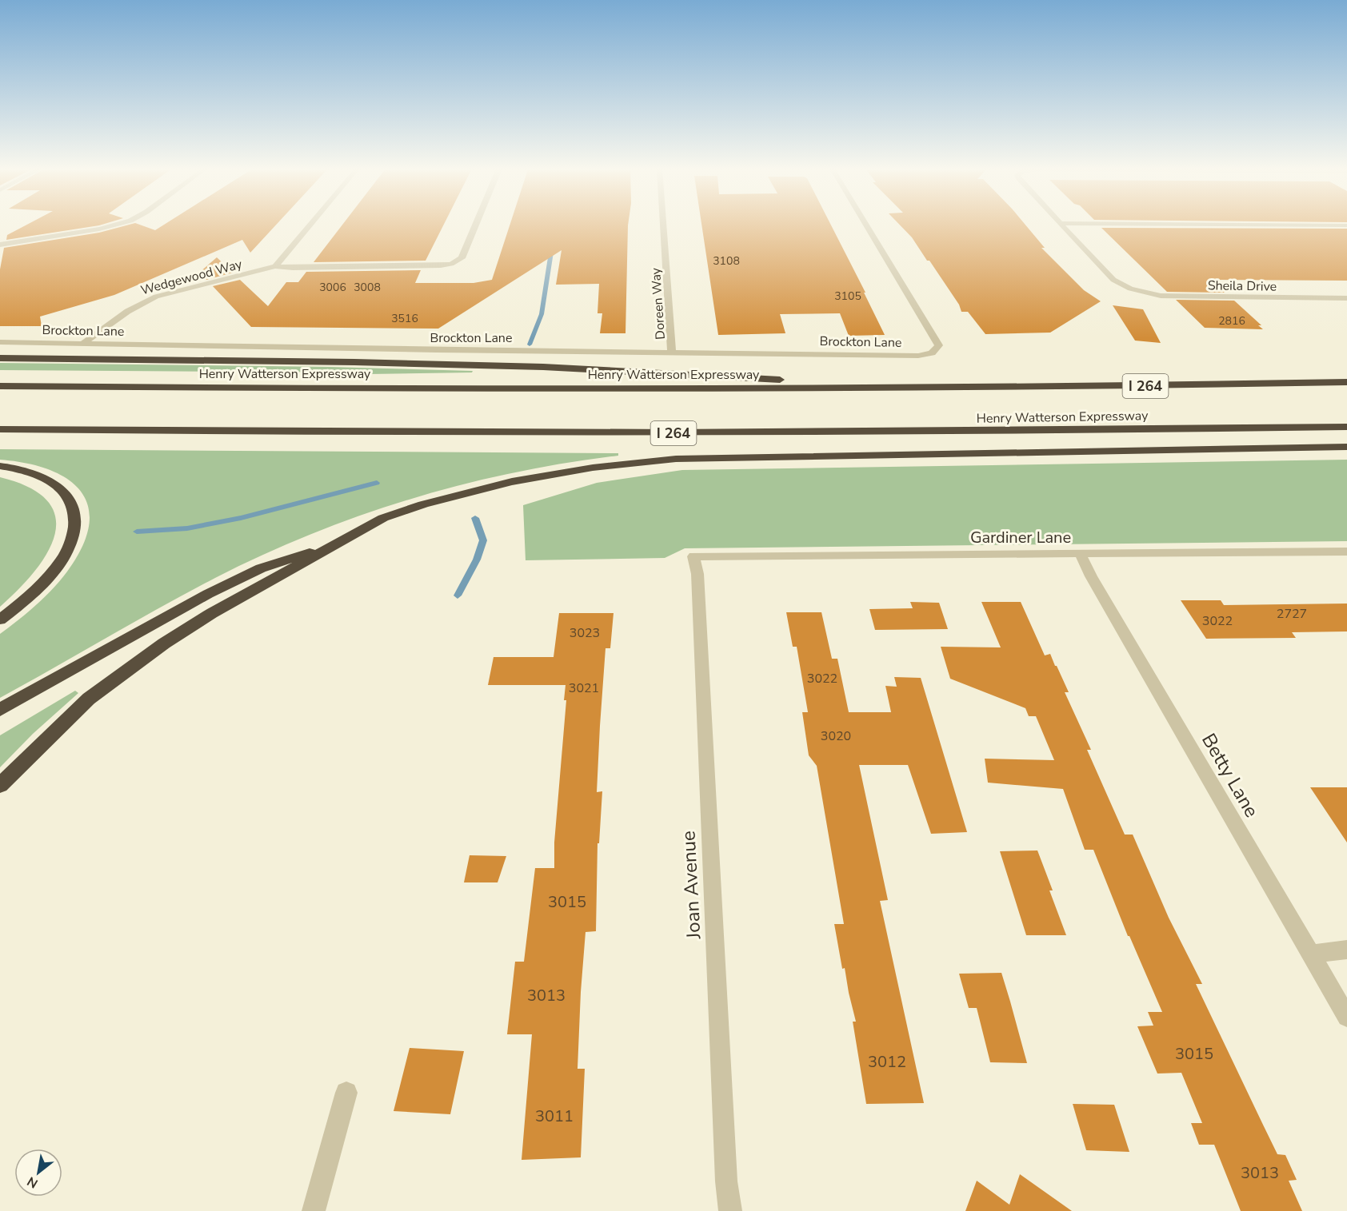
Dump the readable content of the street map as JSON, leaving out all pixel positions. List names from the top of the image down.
{
  "streets": {
    "highway": ["Henry Watterson Expressway", "I 264"],
    "street": [
      "Wedgewood Way",
      "Sheila Drive",
      "Doreen Way",
      "Brockton Lane",
      "Gardiner Lane",
      "Betty Lane",
      "Joan Avenue"
    ]
  },
  "crossings": [
    ["Wedgewood Way", "Brockton Lane"],
    ["Doreen Way", "Brockton Lane"],
    ["Gardiner Lane", "Betty Lane"],
    ["Gardiner Lane", "Joan Avenue"]
  ],
  "house_numbers": [
    "3108",
    "3006",
    "3008",
    "3105",
    "3516",
    "2816",
    "2727",
    "3022",
    "3023",
    "3022",
    "3021",
    "3020",
    "3015",
    "3013",
    "3015",
    "3012",
    "3011",
    "3013"
  ],
  "north": "bottom left"
}
